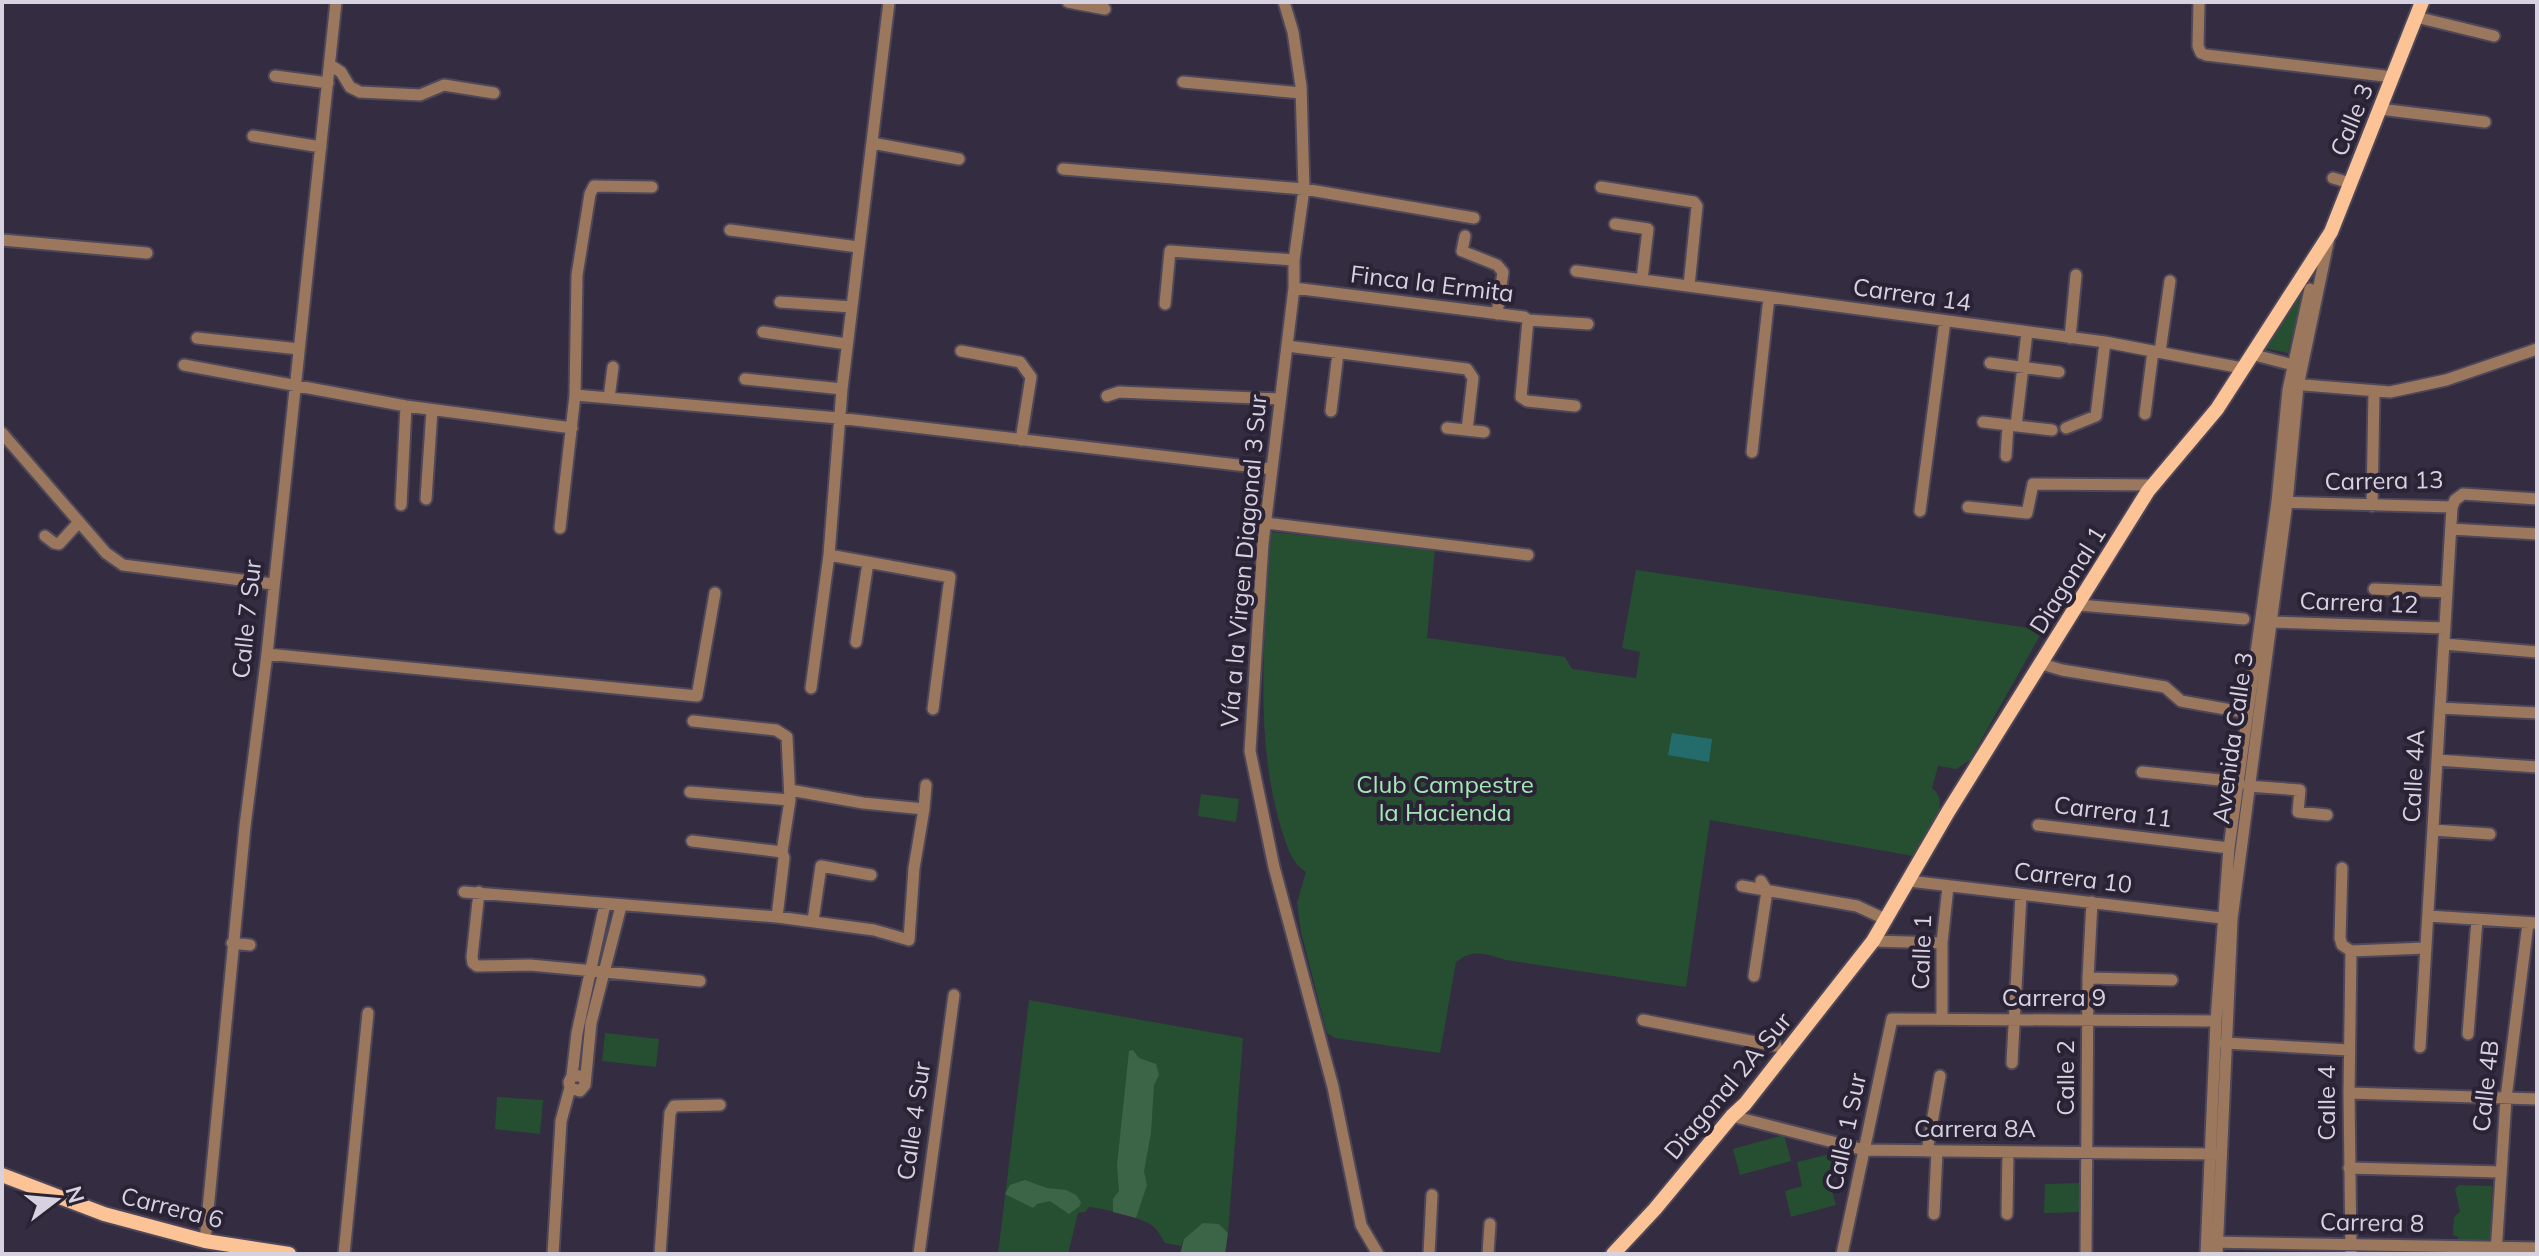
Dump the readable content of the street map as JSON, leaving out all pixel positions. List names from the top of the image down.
{
  "streets": {
    "main road": [
      "Calle 3",
      "Diagonal 1",
      "Diagonal 2A Sur",
      "Carrera 6"
    ],
    "street": [
      "Finca la Ermita",
      "Carrera 14",
      "Carrera 13",
      "Vía a la Virgen Diagonal 3 Sur",
      "Carrera 12",
      "Calle 7 Sur",
      "Avenida Calle 3",
      "Calle 4A",
      "Carrera 11",
      "Carrera 10",
      "Calle 1",
      "Carrera 9",
      "Calle 2",
      "Calle 4B",
      "Calle 4",
      "Calle 4 Sur",
      "Carrera 8A",
      "Calle 1 Sur",
      "Carrera 8"
    ]
  },
  "crossings": [
    ["Calle 3", "Diagonal 1"],
    ["Calle 3", "Avenida Calle 3"],
    ["Finca la Ermita", "Vía a la Virgen Diagonal 3 Sur"],
    ["Carrera 14", "Diagonal 1"],
    ["Carrera 13", "Avenida Calle 3"],
    ["Carrera 13", "Calle 4A"],
    ["Diagonal 1", "Avenida Calle 3"],
    ["Diagonal 1", "Carrera 10"],
    ["Diagonal 1", "Diagonal 2A Sur"],
    ["Carrera 12", "Avenida Calle 3"],
    ["Carrera 12", "Calle 4A"],
    ["Calle 7 Sur", "Carrera 6"],
    ["Avenida Calle 3", "Carrera 11"],
    ["Avenida Calle 3", "Carrera 10"],
    ["Avenida Calle 3", "Carrera 9"],
    ["Avenida Calle 3", "Carrera 8A"],
    ["Avenida Calle 3", "Carrera 8"],
    ["Carrera 10", "Calle 1"],
    ["Carrera 10", "Calle 2"],
    ["Calle 1", "Carrera 9"],
    ["Carrera 9", "Calle 2"],
    ["Carrera 9", "Calle 1 Sur"],
    ["Calle 2", "Carrera 8A"],
    ["Diagonal 2A Sur", "Carrera 8A"],
    ["Calle 4B", "Carrera 8"],
    ["Calle 4", "Carrera 8"],
    ["Carrera 8A", "Calle 1 Sur"]
  ],
  "parks": ["Club Campestre la Hacienda"],
  "north": "right"
}
